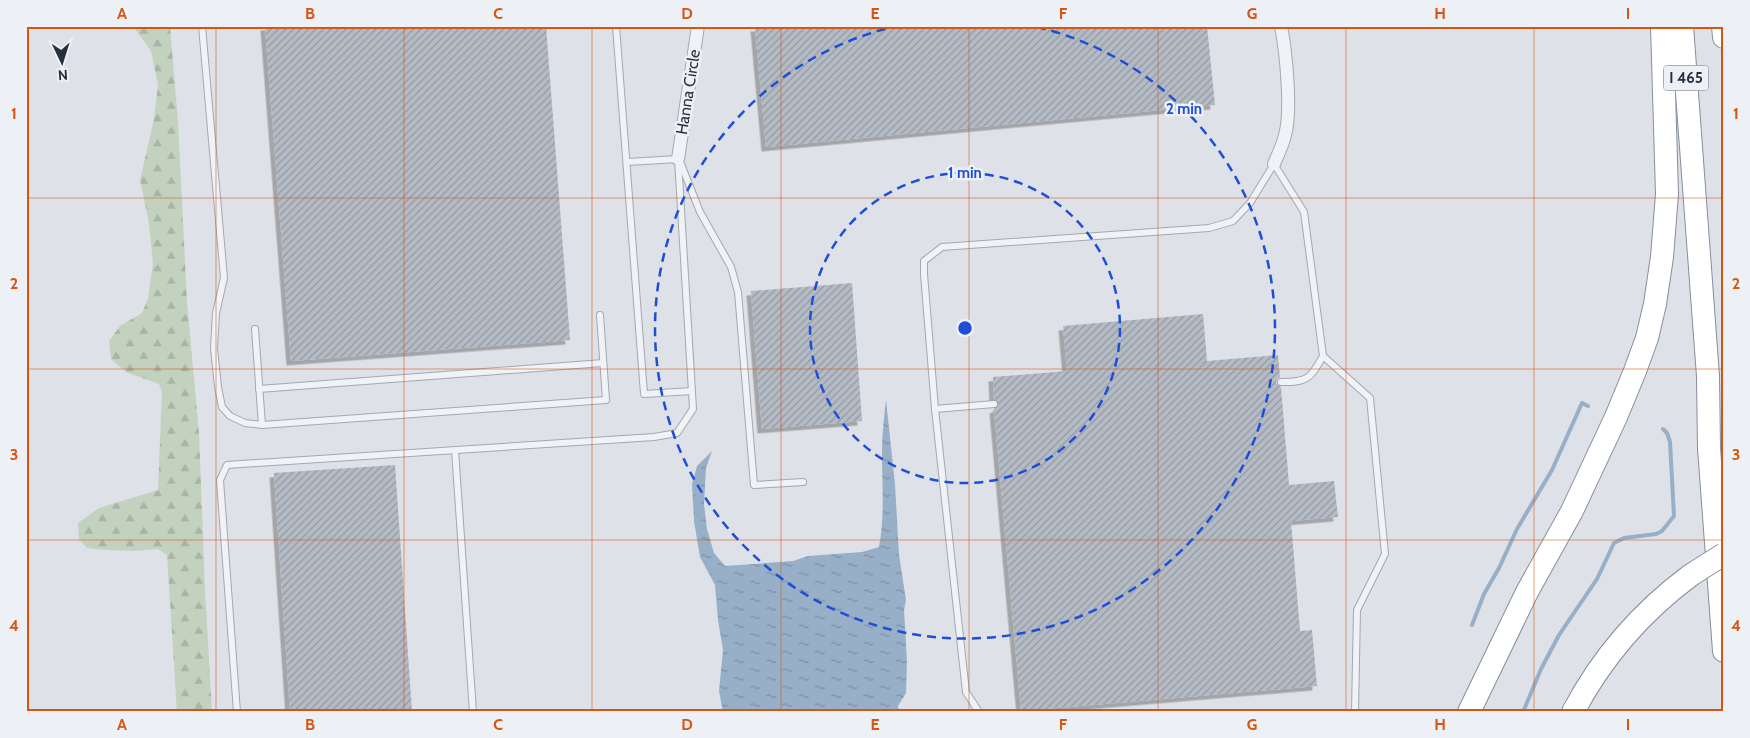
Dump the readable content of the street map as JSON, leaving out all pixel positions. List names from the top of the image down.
{
  "streets": {
    "highway": ["I 465"],
    "street": ["Hanna Circle"]
  },
  "north": "bottom",
  "grid": {
    "columns": [
      "A",
      "B",
      "C",
      "D",
      "E",
      "F",
      "G",
      "H",
      "I"
    ],
    "rows": [
      "1",
      "2",
      "3",
      "4"
    ]
  },
  "rings": ["2 min", "1 min"]
}
